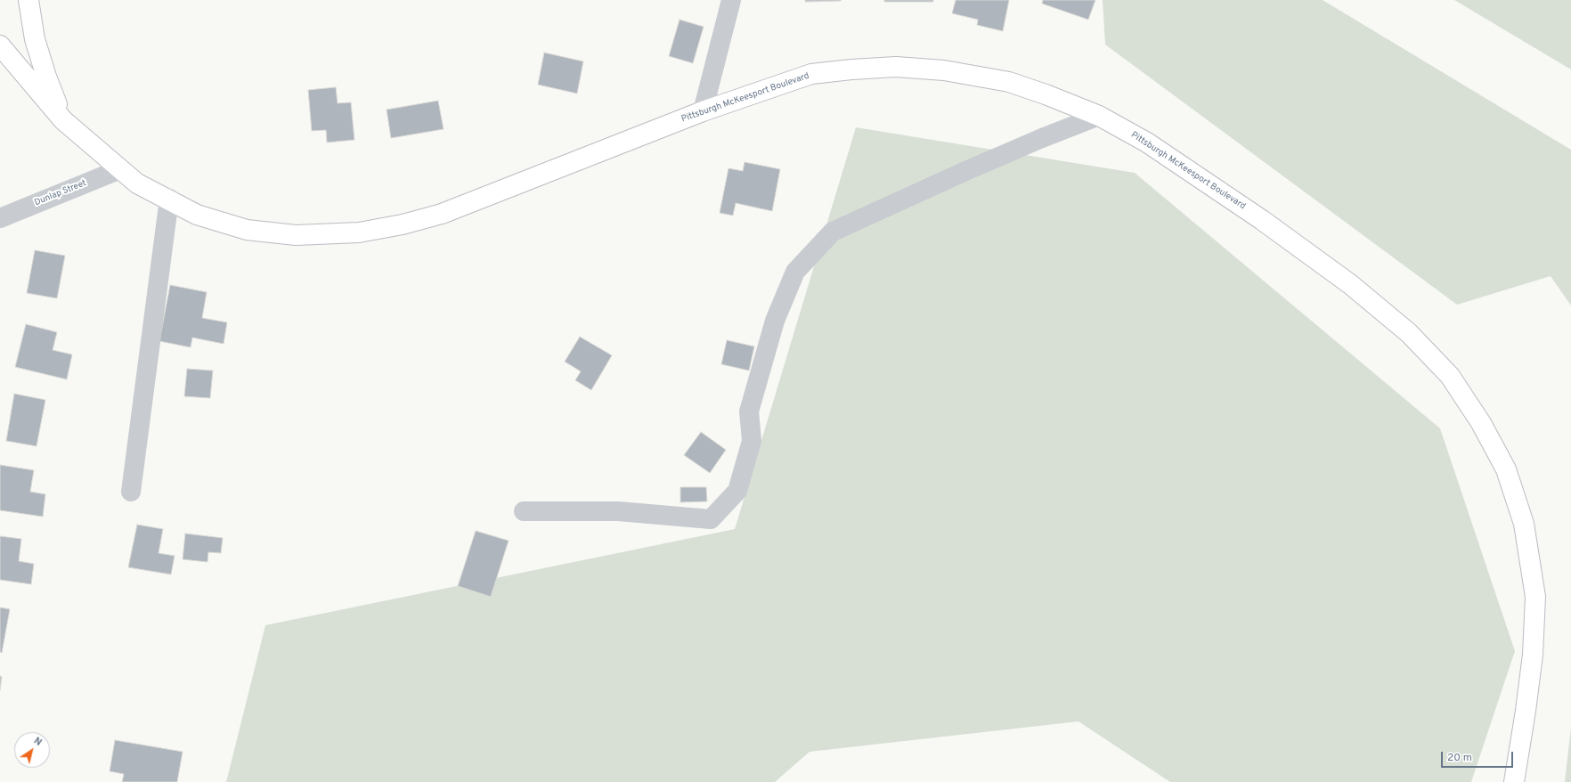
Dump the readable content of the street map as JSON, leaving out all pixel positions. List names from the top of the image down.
{
  "streets": {
    "main road": ["Pittsburgh McKeesport Boulevard"],
    "street": ["Dunlap Street"]
  },
  "crossings": [
    ["Pittsburgh McKeesport Boulevard", "Dunlap Street"]
  ],
  "scale_bar": "20 m",
  "north": "top right"
}
